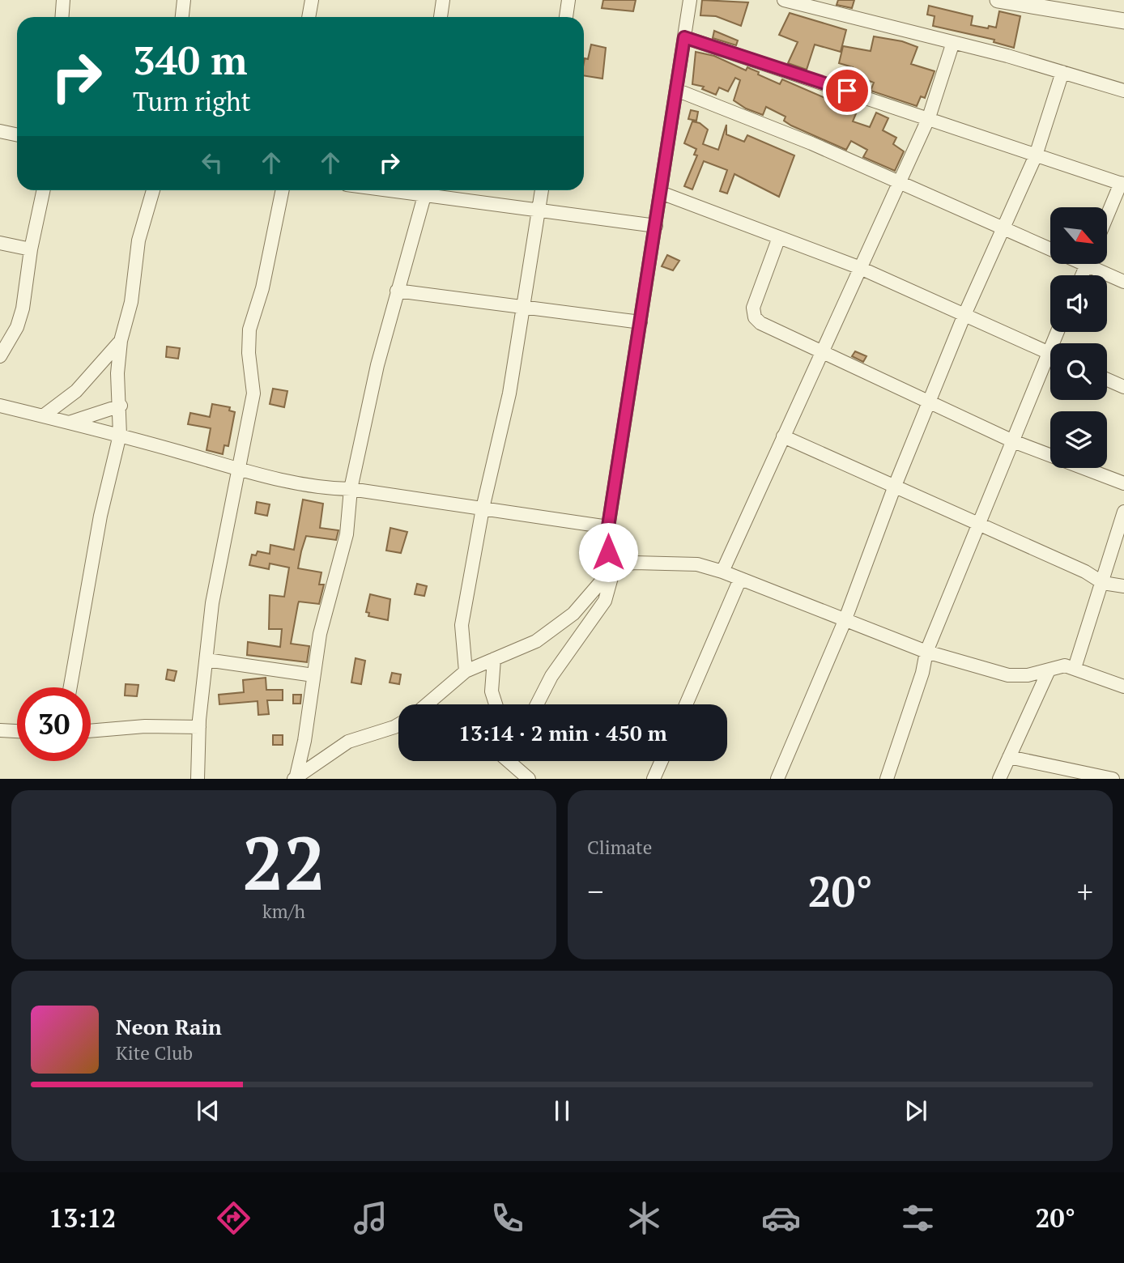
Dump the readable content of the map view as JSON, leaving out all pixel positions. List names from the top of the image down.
{
  "north": "bottom right",
  "page": {
    "turn": ["340 m", "Turn right"],
    "limit": "30",
    "trip": "13:14 · 2 min · 450 m",
    "tile": [
      ["22", "km/h"],
      "Climate"
    ],
    "heat": ["−", "20°", "+"],
    "song": ["Neon Rain", "Kite Club"],
    "tabs": ["13:12", "20°"]
  }
}
